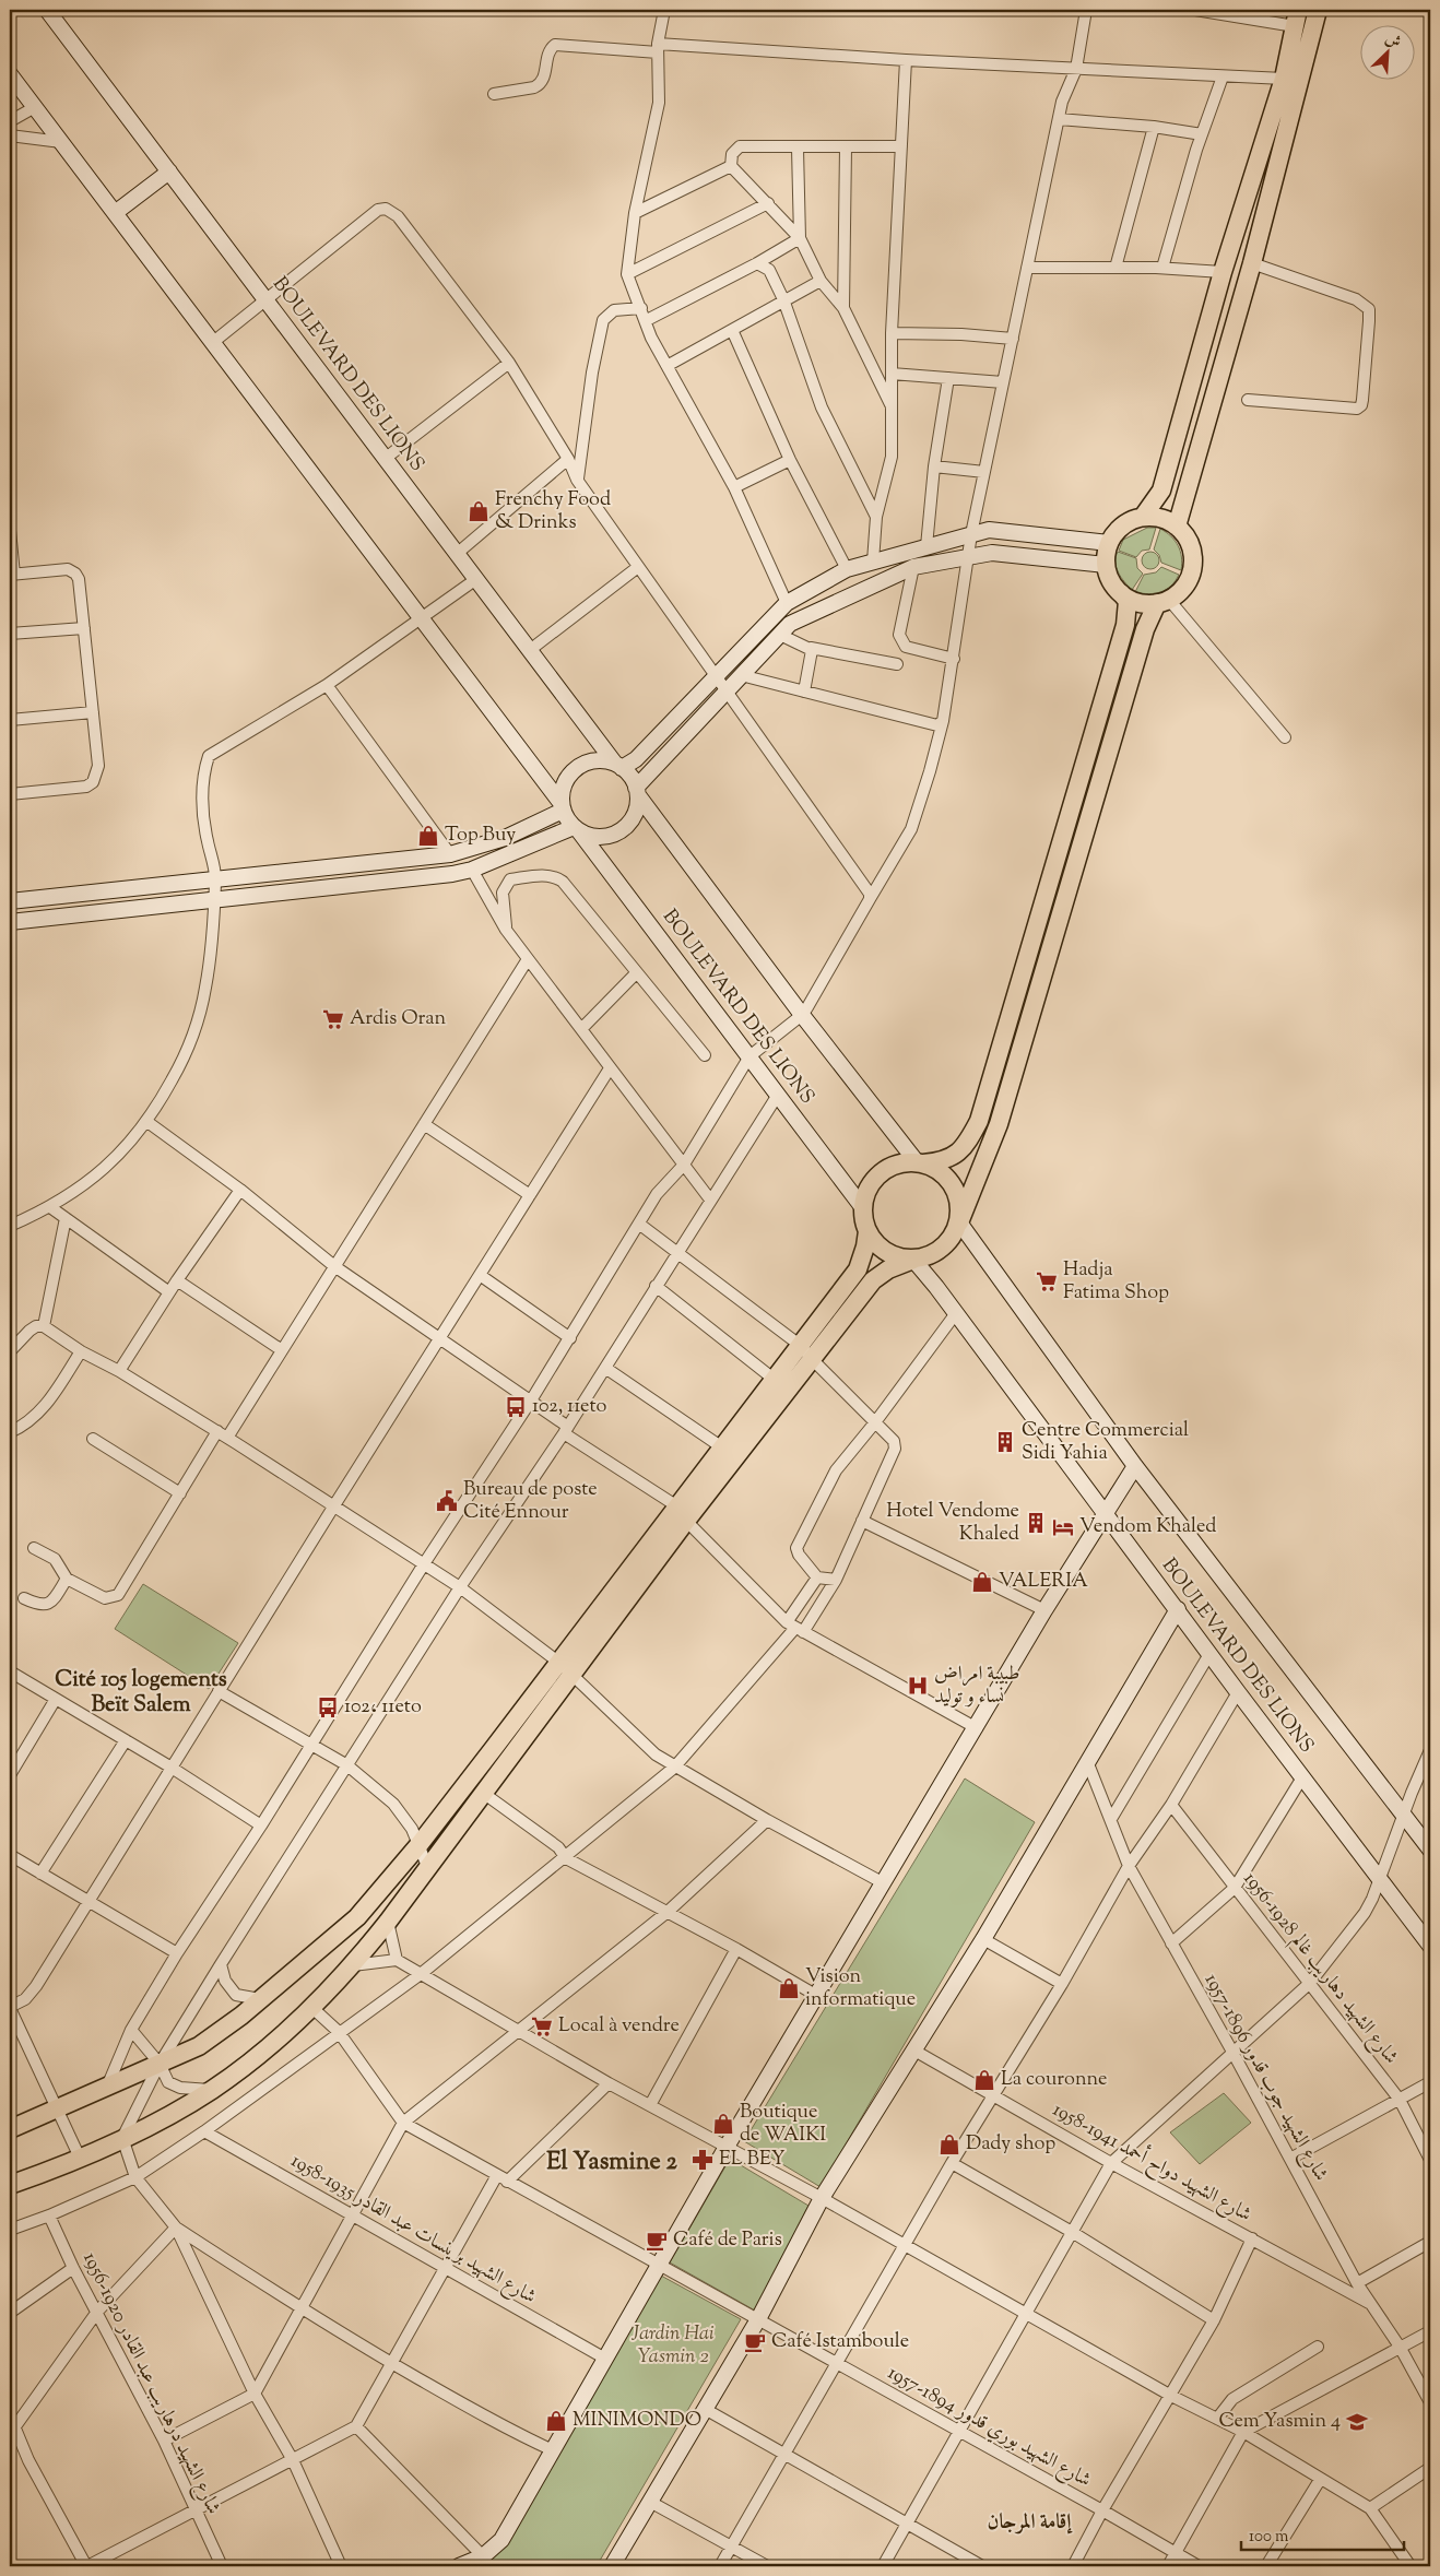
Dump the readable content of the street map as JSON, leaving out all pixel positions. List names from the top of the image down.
{
  "streets": {
    "main road": ["BOULEVARD DES LIONS"],
    "street": [
      "شارع الشهيد دهاريب غالم 1928-1956",
      "شارع الشهيد جوب قدور 1896-1957",
      "شارع الشهيد دواح أحمد 1941-1958",
      "شارع الشهيد برينسات عبد القادر 1935-1958",
      "شارع الشهيد درهاريب عبد القادر 1920-1956",
      "شارع الشهيد بوري قدور 1894-1957"
    ]
  },
  "crossings": [
    ["شارع الشهيد جوب قدور 1896-1957", "شارع الشهيد دواح أحمد 1941-1958"]
  ],
  "districts": ["Cité 105 logements Beït Salem", "El Yasmine 2", "إقامة المرجان"],
  "parks": ["Jardin Hai Yasmin 2"],
  "places": {
    "shop": [
      "Frenchy Food & Drinks",
      "Top Buy",
      "VALERIA",
      "Vision informatique",
      "La couronne",
      "Boutique de WAIKI",
      "Dady shop",
      "MINIMONDO"
    ],
    "supermarket": ["Ardis Oran", "Hadja Fatima Shop", "Local à vendre"],
    "bus stop": ["102, 11eto", "102، 11eto"],
    "building": ["Centre Commercial Sidi Yahia", "Hotel Vendome Khaled"],
    "public building": ["Bureau de poste Cité Ennour"],
    "hotel": ["Vendom Khaled"],
    "hospital": ["طبيبة امراض نساء و توليد"],
    "pharmacy": ["EL BEY"],
    "cafe": ["Café de Paris", "Café Istamboule"],
    "school or university": ["Cem Yasmin 4"]
  },
  "scale_bar": "100 m",
  "north": "top right"
}
